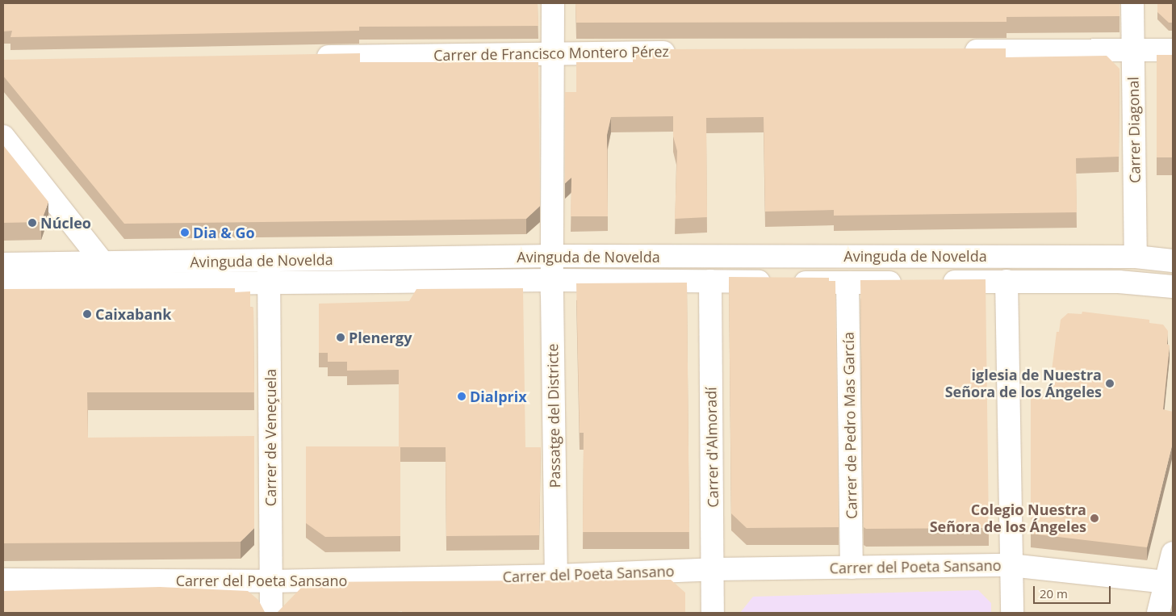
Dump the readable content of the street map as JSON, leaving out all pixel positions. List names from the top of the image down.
{
  "streets": {
    "street": [
      "Carrer de Francisco Montero Pérez",
      "Carrer Diagonal",
      "Avinguda de Novelda",
      "Passatge del Districte",
      "Carrer de Pedro Mas García",
      "Carrer de Veneçuela",
      "Carrer d'Almoradí",
      "Carrer del Poeta Sansano"
    ]
  },
  "crossings": [
    ["Carrer de Francisco Montero Pérez", "Passatge del Districte"],
    ["Carrer Diagonal", "Avinguda de Novelda"],
    ["Avinguda de Novelda", "Passatge del Districte"],
    ["Avinguda de Novelda", "Carrer de Pedro Mas García"],
    ["Avinguda de Novelda", "Carrer de Veneçuela"],
    ["Avinguda de Novelda", "Carrer d'Almoradí"],
    ["Passatge del Districte", "Carrer del Poeta Sansano"],
    ["Carrer de Pedro Mas García", "Carrer del Poeta Sansano"],
    ["Carrer de Veneçuela", "Carrer del Poeta Sansano"],
    ["Carrer d'Almoradí", "Carrer del Poeta Sansano"]
  ],
  "places": [
    "Núcleo",
    "Dia & Go",
    "Caixabank",
    "Plenergy",
    "iglesia de Nuestra Señora de los Ángeles",
    "Dialprix",
    "Colegio Nuestra Señora de los Ángeles"
  ],
  "scale_bar": "20 m"
}
